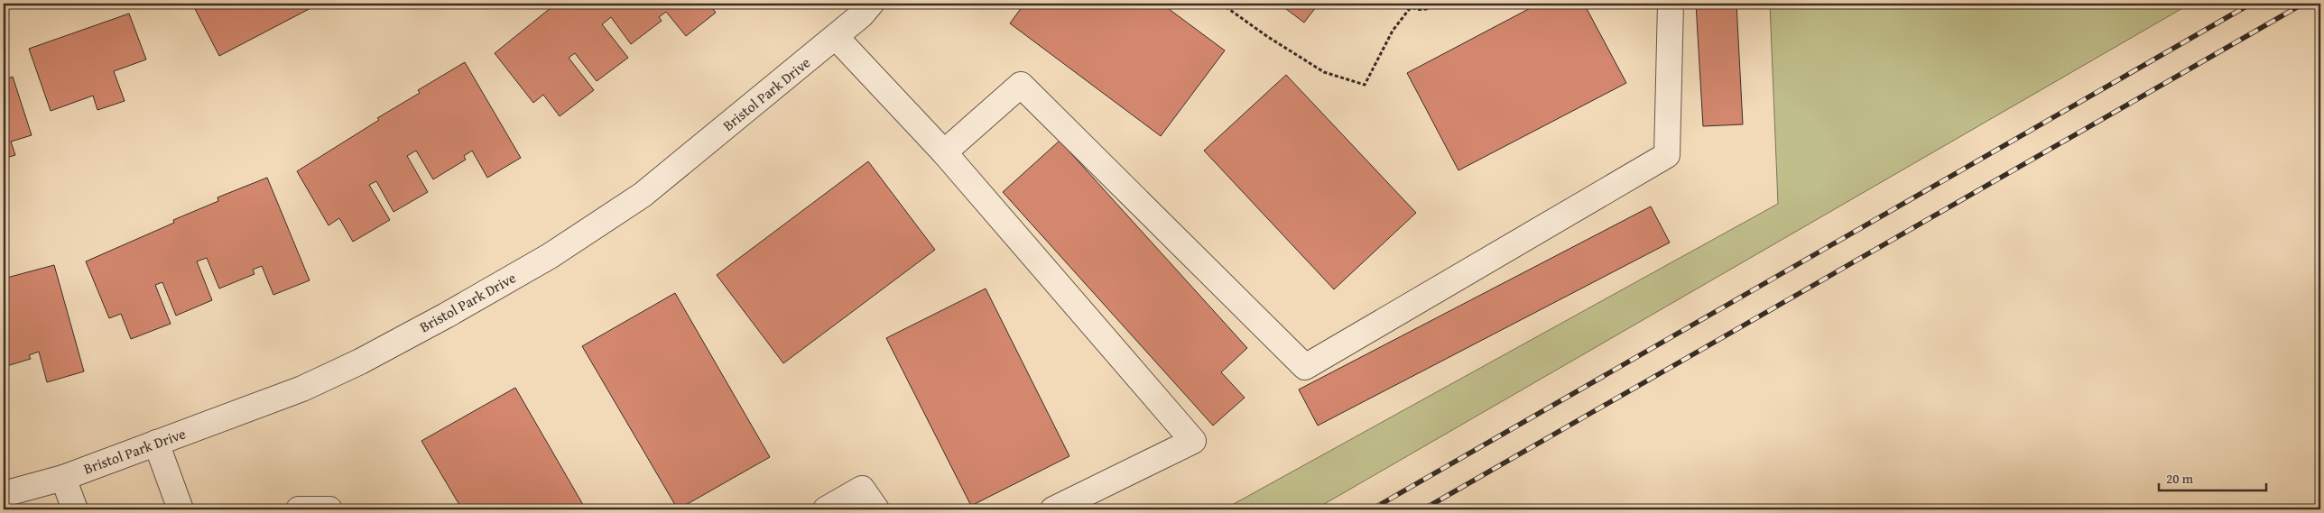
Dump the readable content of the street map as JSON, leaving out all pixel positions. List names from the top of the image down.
{
  "streets": {
    "street": ["Bristol Park Drive"]
  },
  "scale_bar": "20 m"
}
